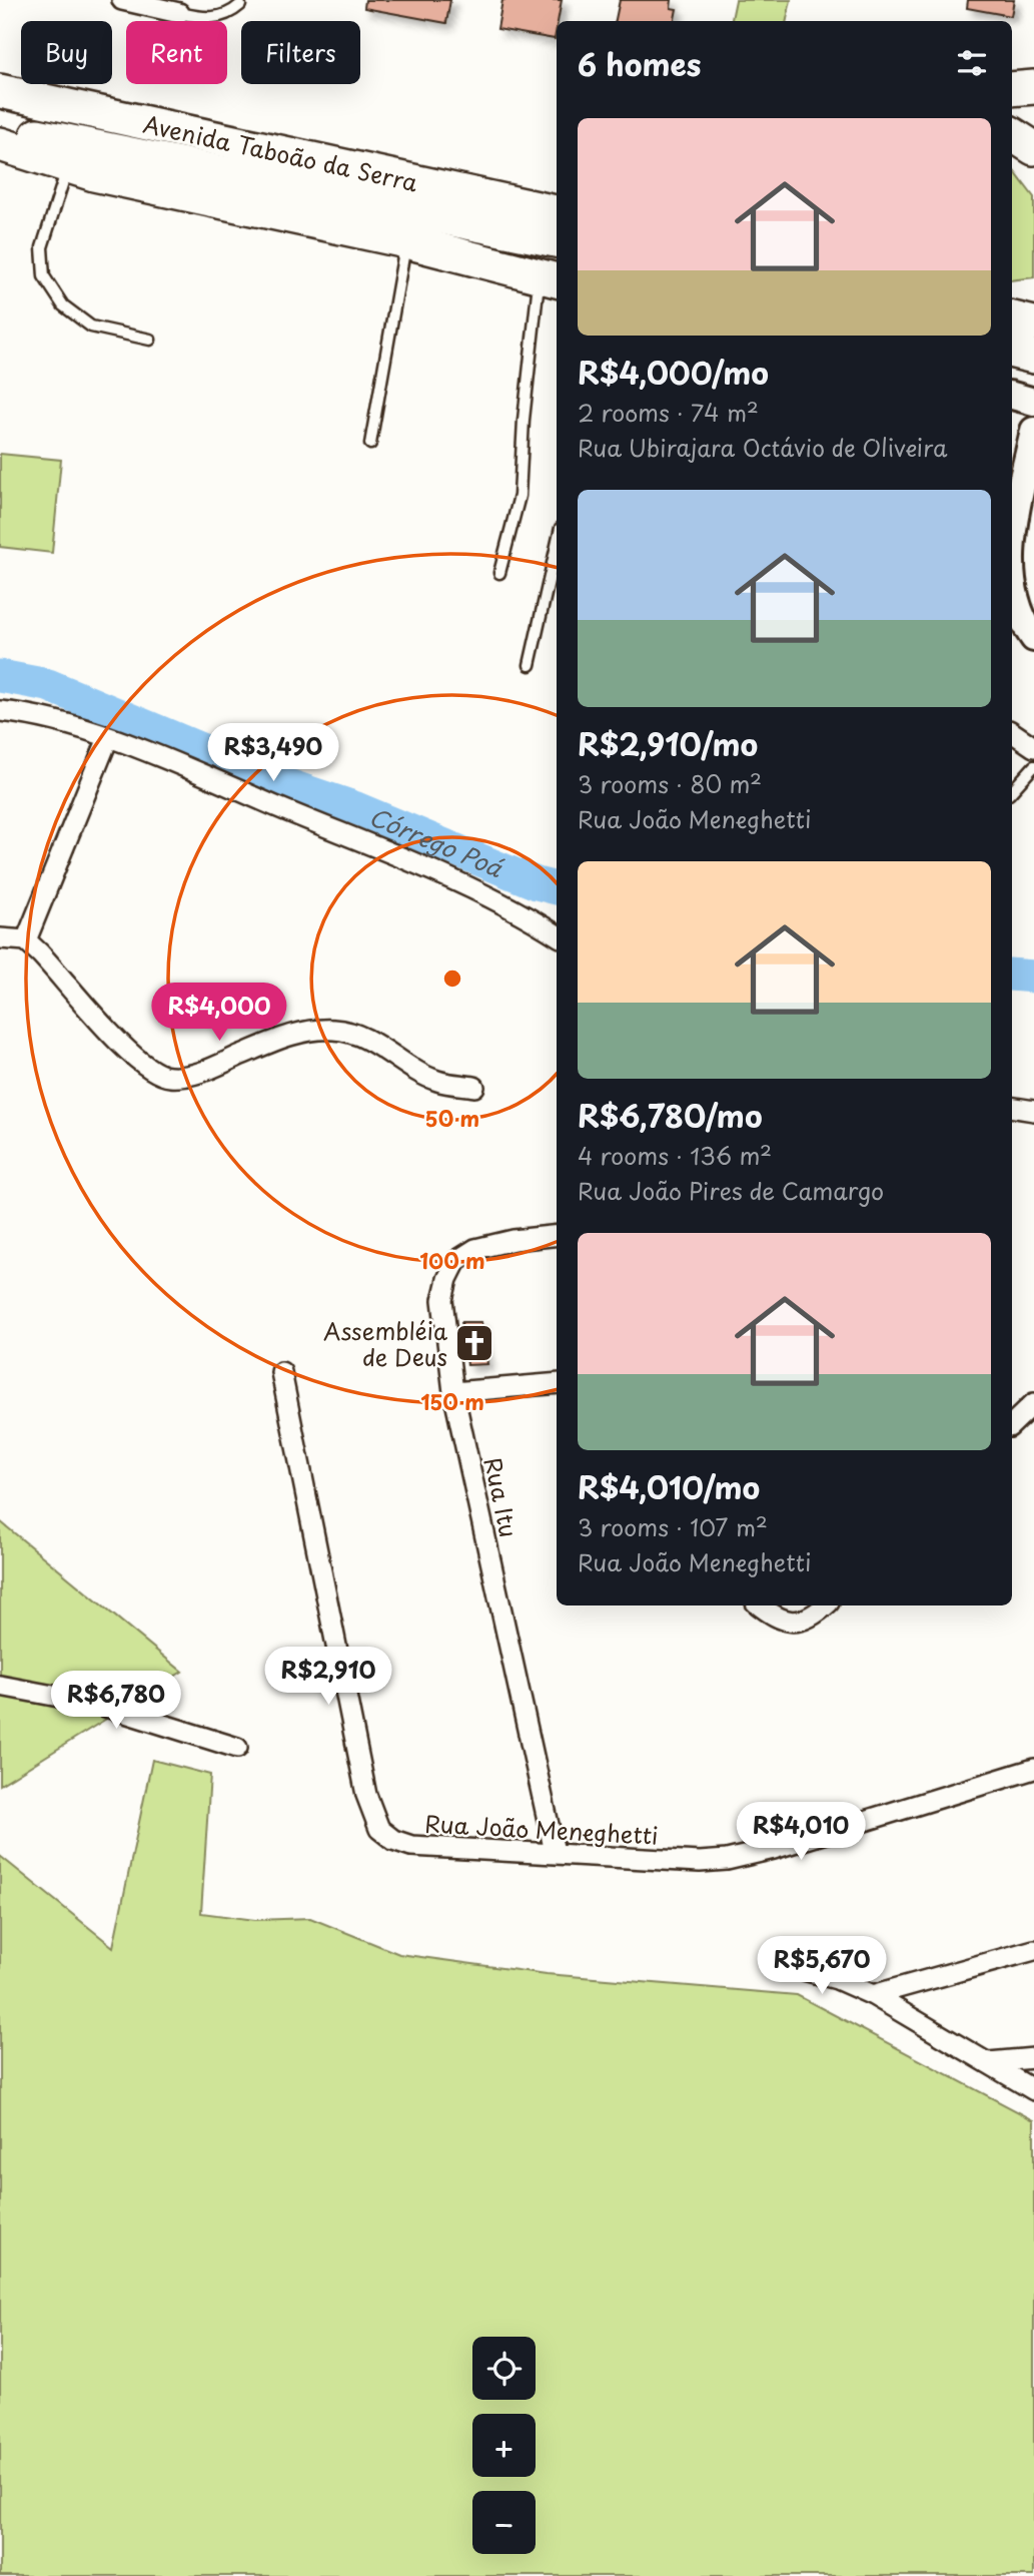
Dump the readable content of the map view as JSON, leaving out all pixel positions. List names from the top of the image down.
{
  "streets": {
    "highway": ["Avenida Taboão da Serra"],
    "street": ["Rua Itu", "Rua João Meneghetti"]
  },
  "crossings": [
    ["Rua Itu", "Rua João Meneghetti"]
  ],
  "water": ["Córrego Poá"],
  "places": {
    "church": ["Assembléia de Deus"]
  },
  "page": {
    "chip": ["Buy", "Rent", "Filters"],
    "heading": "6 homes",
    "list": [
      {
        "name": "R$4,000/mo",
        "note": "2 rooms · 74 m² · Rua Ubirajara Octávio de Oliveira"
      },
      {
        "name": "R$2,910/mo",
        "note": "3 rooms · 80 m² · Rua João Meneghetti"
      },
      {
        "name": "R$6,780/mo",
        "note": "4 rooms · 136 m² · Rua João Pires de Camargo"
      },
      {
        "name": "R$4,010/mo",
        "note": "3 rooms · 107 m² · Rua João Meneghetti"
      }
    ],
    "price": [
      "R$3,490",
      "R$4,000",
      "R$2,910",
      "R$6,780",
      "R$4,010",
      "R$5,670"
    ],
    "map_buttons": ["+", "−"]
  },
  "rings": ["50 m", "100 m", "150 m"]
}
